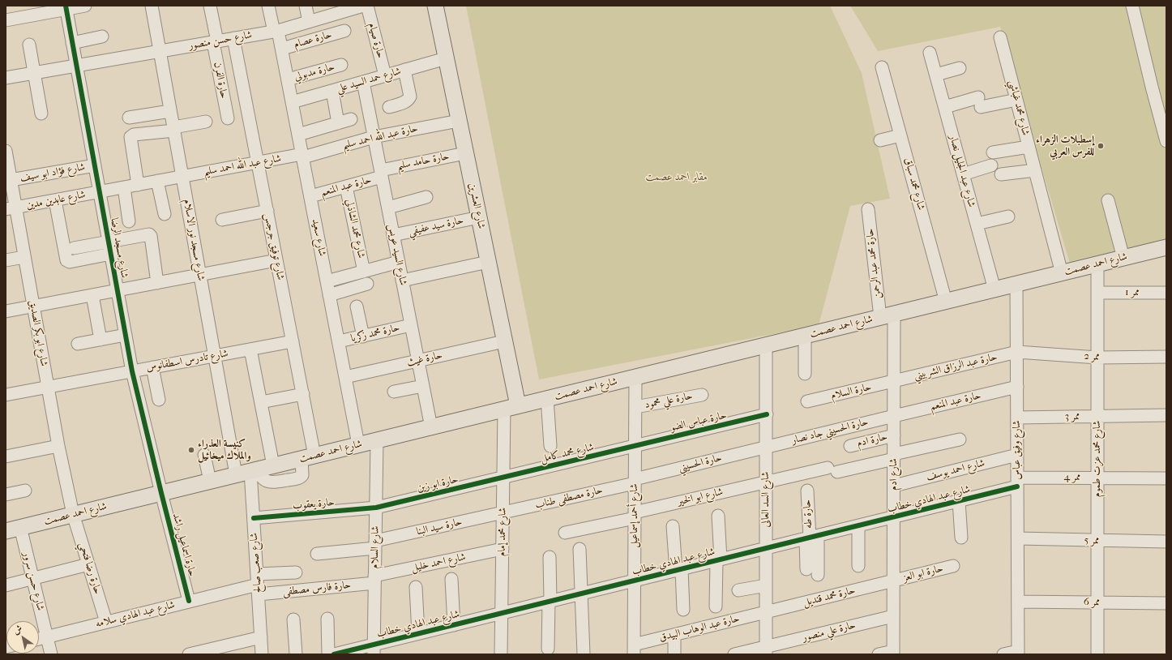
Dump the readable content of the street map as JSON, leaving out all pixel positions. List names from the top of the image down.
{
  "streets": {
    "main road": ["شارع العشرين", "شارع احمد عصمت"],
    "street": [
      "حارة عصام",
      "شارع حسن منصور",
      "حارة صيام",
      "حارة مدبولي",
      "حارة الفرن",
      "شارع حمد السيد علي",
      "شارع محمد غباشي",
      "حارة عبد الله احمد سليم",
      "حارة حامد سليم",
      "شارع عبد الله احمد سليم",
      "شارع عبد الجليل نصار",
      "شارع فؤاد ابو سيف",
      "شارع محمد سباق",
      "حارة عبد المنعم",
      "شارع عابدين مدين",
      "حارة سيد عفيفي",
      "شارع محمد الشاذلي",
      "شارع سعيد",
      "شارع مسجد نور الاسلام",
      "شارع توفيق جرجس",
      "شارع مسجد الرضا",
      "شارع السيد عويس",
      "حارة محمد عبد الرحمن",
      "ممر 1",
      "شارع ابو بكر الصديق",
      "حارة محمد زكريا",
      "ممر 2",
      "حارة غيث",
      "شارع تادرس اسطفانوس",
      "حارة عبد الرزاق الشربيني",
      "حارة السلام",
      "حارة علي محمود",
      "ممر 3",
      "حارة عباس الضو",
      "حارة الحسيني جاد نصار",
      "حارة ادم",
      "شارع وفيق عباس",
      "شارع محمد كامل",
      "شارع محمد عزت طموم",
      "حارة الحسيني",
      "شارع احمد يوسف",
      "شارع ادم",
      "ممر 4",
      "حارة ابو زين",
      "شارع ابو الخير",
      "حارة مصطفى طناب",
      "شارع السد العالى",
      "شارع عبد الهادي خطاب",
      "حارة يعقوب",
      "حارة طه",
      "شارع أحمد إسماعيل",
      "حارة سيد البنا",
      "شارع محمد إمام",
      "ممر 5",
      "حارة اسماعيل راشد",
      "شارع السلام",
      "شارع صعب صالح",
      "شارع احمد خليل",
      "حارة رضا فتحي",
      "حارة ابو العز",
      "شارع حسن سرور",
      "حارة فارس مصطفى",
      "حارة محمد قنديل",
      "ممر 6",
      "شارع عبد الهادي سلامه",
      "حارة عبد الوهاب البيدق",
      "حارة علي منصور"
    ]
  },
  "crossings": [
    ["حارة عصام", "شارع سعيد"],
    ["شارع حسن منصور", "حارة الفرن"],
    ["شارع حسن منصور", "شارع سعيد"],
    ["شارع حسن منصور", "شارع مسجد نور الاسلام"],
    ["شارع حسن منصور", "شارع توفيق جرجس"],
    ["شارع حسن منصور", "شارع مسجد الرضا"],
    ["حارة صيام", "شارع حمد السيد علي"],
    ["حارة مدبولي", "شارع سعيد"],
    ["شارع حمد السيد علي", "شارع العشرين"],
    ["شارع حمد السيد علي", "شارع سعيد"],
    ["شارع حمد السيد علي", "شارع السيد عويس"],
    ["شارع محمد غباشي", "شارع احمد عصمت"],
    ["حارة عبد الله احمد سليم", "شارع عبد الله احمد سليم"],
    ["حارة عبد الله احمد سليم", "شارع العشرين"],
    ["حارة عبد الله احمد سليم", "شارع سعيد"],
    ["حارة عبد الله احمد سليم", "شارع السيد عويس"],
    ["حارة حامد سليم", "حارة عبد المنعم"],
    ["حارة حامد سليم", "شارع العشرين"],
    ["حارة حامد سليم", "شارع السيد عويس"],
    ["شارع عبد الله احمد سليم", "شارع عابدين مدين"],
    ["شارع عبد الله احمد سليم", "شارع سعيد"],
    ["شارع عبد الله احمد سليم", "شارع مسجد نور الاسلام"],
    ["شارع عبد الله احمد سليم", "شارع توفيق جرجس"],
    ["شارع عبد الجليل نصار", "شارع احمد عصمت"],
    ["شارع فؤاد ابو سيف", "شارع مسجد الرضا"],
    ["شارع فؤاد ابو سيف", "شارع ابو بكر الصديق"],
    ["شارع محمد سباق", "شارع احمد عصمت"],
    ["حارة عبد المنعم", "شارع محمد الشاذلي"],
    ["حارة عبد المنعم", "شارع سعيد"],
    ["حارة عبد المنعم", "شارع السيد عويس"],
    ["حارة عبد المنعم", "حارة الحسيني جاد نصار"],
    ["حارة عبد المنعم", "شارع وفيق عباس"],
    ["حارة عبد المنعم", "شارع ادم"],
    ["شارع عابدين مدين", "شارع مسجد نور الاسلام"],
    ["شارع عابدين مدين", "شارع مسجد الرضا"],
    ["شارع عابدين مدين", "شارع ابو بكر الصديق"],
    ["شارع العشرين", "حارة سيد عفيفي"],
    ["شارع العشرين", "شارع احمد عصمت"],
    ["شارع العشرين", "حارة غيث"],
    ["شارع العشرين", "شارع محمد إمام"],
    ["حارة سيد عفيفي", "شارع السيد عويس"],
    ["شارع سعيد", "شارع احمد عصمت"],
    ["شارع سعيد", "حارة محمد زكريا"],
    ["شارع سعيد", "حارة غيث"],
    ["شارع مسجد نور الاسلام", "شارع احمد عصمت"],
    ["شارع مسجد نور الاسلام", "شارع تادرس اسطفانوس"],
    ["شارع توفيق جرجس", "شارع احمد عصمت"],
    ["شارع توفيق جرجس", "شارع تادرس اسطفانوس"],
    ["شارع توفيق جرجس", "شارع صعب صالح"],
    ["شارع مسجد الرضا", "شارع احمد عصمت"],
    ["شارع مسجد الرضا", "شارع تادرس اسطفانوس"],
    ["شارع مسجد الرضا", "حارة اسماعيل راشد"],
    ["شارع السيد عويس", "شارع احمد عصمت"],
    ["شارع السيد عويس", "حارة محمد زكريا"],
    ["شارع السيد عويس", "حارة غيث"],
    ["حارة محمد عبد الرحمن", "شارع احمد عصمت"],
    ["حارة محمد عبد الرحمن", "شارع ادم"],
    ["شارع احمد عصمت", "شارع ابو بكر الصديق"],
    ["شارع احمد عصمت", "شارع وفيق عباس"],
    ["شارع احمد عصمت", "شارع محمد عزت طموم"],
    ["شارع احمد عصمت", "شارع ادم"],
    ["شارع احمد عصمت", "شارع السد العالى"],
    ["شارع احمد عصمت", "شارع أحمد إسماعيل"],
    ["شارع احمد عصمت", "شارع محمد إمام"],
    ["شارع احمد عصمت", "حارة اسماعيل راشد"],
    ["شارع احمد عصمت", "شارع السلام"],
    ["شارع احمد عصمت", "شارع صعب صالح"],
    ["شارع احمد عصمت", "حارة رضا فتحي"],
    ["شارع احمد عصمت", "شارع حسن سرور"],
    ["ممر 1", "شارع محمد عزت طموم"],
    ["شارع ابو بكر الصديق", "شارع تادرس اسطفانوس"],
    ["شارع ابو بكر الصديق", "حارة رضا فتحي"],
    ["ممر 2", "حارة عبد الرزاق الشربيني"],
    ["ممر 2", "شارع وفيق عباس"],
    ["ممر 2", "شارع محمد عزت طموم"],
    ["حارة عبد الرزاق الشربيني", "حارة السلام"],
    ["حارة عبد الرزاق الشربيني", "شارع وفيق عباس"],
    ["حارة عبد الرزاق الشربيني", "شارع ادم"],
    ["حارة السلام", "شارع ادم"],
    ["حارة علي محمود", "شارع أحمد إسماعيل"],
    ["ممر 3", "شارع وفيق عباس"],
    ["ممر 3", "شارع محمد عزت طموم"],
    ["حارة عباس الضو", "شارع محمد كامل"],
    ["حارة عباس الضو", "شارع السد العالى"],
    ["حارة عباس الضو", "شارع أحمد إسماعيل"],
    ["حارة الحسيني جاد نصار", "حارة الحسيني"],
    ["حارة الحسيني جاد نصار", "شارع ادم"],
    ["حارة الحسيني جاد نصار", "شارع السد العالى"],
    ["حارة ادم", "شارع ادم"],
    ["شارع وفيق عباس", "شارع احمد يوسف"],
    ["شارع وفيق عباس", "ممر 4"],
    ["شارع وفيق عباس", "شارع عبد الهادي خطاب"],
    ["شارع وفيق عباس", "ممر 5"],
    ["شارع وفيق عباس", "ممر 6"],
    ["شارع محمد كامل", "حارة ابو زين"],
    ["شارع محمد كامل", "شارع أحمد إسماعيل"],
    ["شارع محمد كامل", "شارع محمد إمام"],
    ["شارع محمد عزت طموم", "ممر 4"],
    ["شارع محمد عزت طموم", "ممر 5"],
    ["شارع محمد عزت طموم", "ممر 6"],
    ["حارة الحسيني", "حارة مصطفى طناب"],
    ["حارة الحسيني", "شارع السد العالى"],
    ["حارة الحسيني", "شارع أحمد إسماعيل"],
    ["شارع احمد يوسف", "شارع ادم"],
    ["شارع ادم", "شارع ابو الخير"],
    ["شارع ادم", "شارع عبد الهادي خطاب"],
    ["شارع ادم", "حارة ابو العز"],
    ["شارع ادم", "حارة محمد قنديل"],
    ["شارع ادم", "حارة علي منصور"],
    ["ممر 4", "شارع عبد الهادي خطاب"],
    ["حارة ابو زين", "حارة يعقوب"],
    ["حارة ابو زين", "شارع محمد إمام"],
    ["حارة ابو زين", "شارع السلام"],
    ["شارع ابو الخير", "شارع السد العالى"],
    ["شارع ابو الخير", "شارع أحمد إسماعيل"],
    ["حارة مصطفى طناب", "شارع أحمد إسماعيل"],
    ["حارة مصطفى طناب", "حارة سيد البنا"],
    ["حارة مصطفى طناب", "شارع محمد إمام"],
    ["شارع السد العالى", "شارع عبد الهادي خطاب"],
    ["شارع السد العالى", "حارة محمد قنديل"],
    ["شارع السد العالى", "حارة عبد الوهاب البيدق"],
    ["شارع السد العالى", "حارة علي منصور"],
    ["شارع عبد الهادي خطاب", "حارة طه"],
    ["شارع عبد الهادي خطاب", "شارع أحمد إسماعيل"],
    ["شارع عبد الهادي خطاب", "شارع محمد إمام"],
    ["شارع عبد الهادي خطاب", "شارع السلام"],
    ["حارة يعقوب", "شارع السلام"],
    ["حارة يعقوب", "شارع صعب صالح"],
    ["شارع أحمد إسماعيل", "حارة عبد الوهاب البيدق"],
    ["حارة سيد البنا", "شارع محمد إمام"],
    ["حارة سيد البنا", "شارع السلام"],
    ["شارع محمد إمام", "شارع احمد خليل"],
    ["حارة اسماعيل راشد", "شارع عبد الهادي سلامه"],
    ["شارع السلام", "شارع احمد خليل"],
    ["شارع السلام", "حارة فارس مصطفى"],
    ["شارع صعب صالح", "حارة فارس مصطفى"],
    ["شارع صعب صالح", "شارع عبد الهادي سلامه"],
    ["شارع احمد خليل", "حارة فارس مصطفى"],
    ["حارة رضا فتحي", "شارع عبد الهادي سلامه"],
    ["حارة ابو العز", "حارة محمد قنديل"],
    ["شارع حسن سرور", "شارع عبد الهادي سلامه"],
    ["حارة فارس مصطفى", "شارع عبد الهادي سلامه"],
    ["حارة محمد قنديل", "حارة عبد الوهاب البيدق"]
  ],
  "parks": ["مقابر احمد عصمت"],
  "places": ["إسطبلات الزهراء للفرس العربي", "كنيسة العذراء والملاك ميخائيل"],
  "north": "top left"
}
